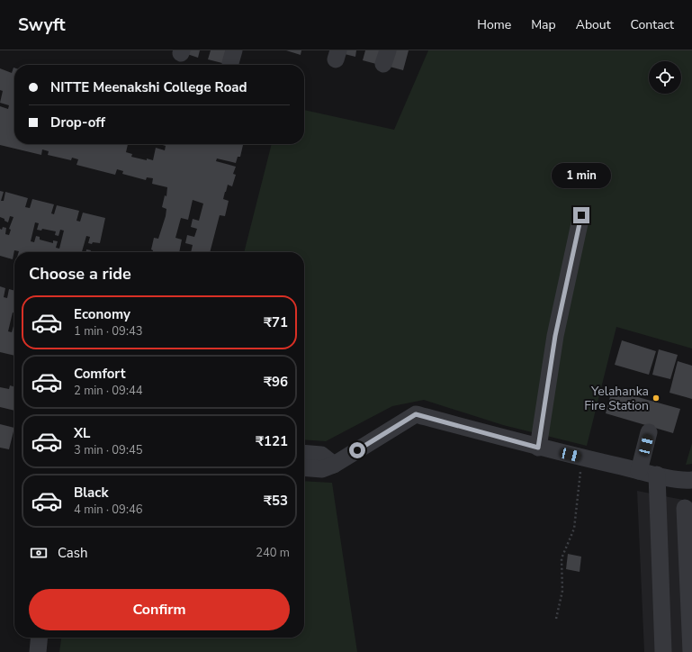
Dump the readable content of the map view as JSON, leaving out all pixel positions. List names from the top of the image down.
{
  "places": ["Yelahanka Fire Station"],
  "page": {
    "header": "Swyft",
    "nav": [
      "Home",
      "Map",
      "About",
      "Contact"
    ],
    "banner": ["NITTE Meenakshi College Road", "Drop-off"],
    "bubble": "1 min",
    "heading": "Choose a ride",
    "list": [
      {
        "name": "Economy",
        "note": "1 min · 09:43",
        "value": "₹71"
      },
      {
        "name": "Comfort",
        "note": "2 min · 09:44",
        "value": "₹96"
      },
      {
        "name": "XL",
        "note": "3 min · 09:45",
        "value": "₹121"
      },
      {
        "name": "Black",
        "note": "4 min · 09:46",
        "value": "₹53"
      }
    ],
    "pay": ["Cash", "240 m"],
    "buttons": "Confirm"
  }
}
